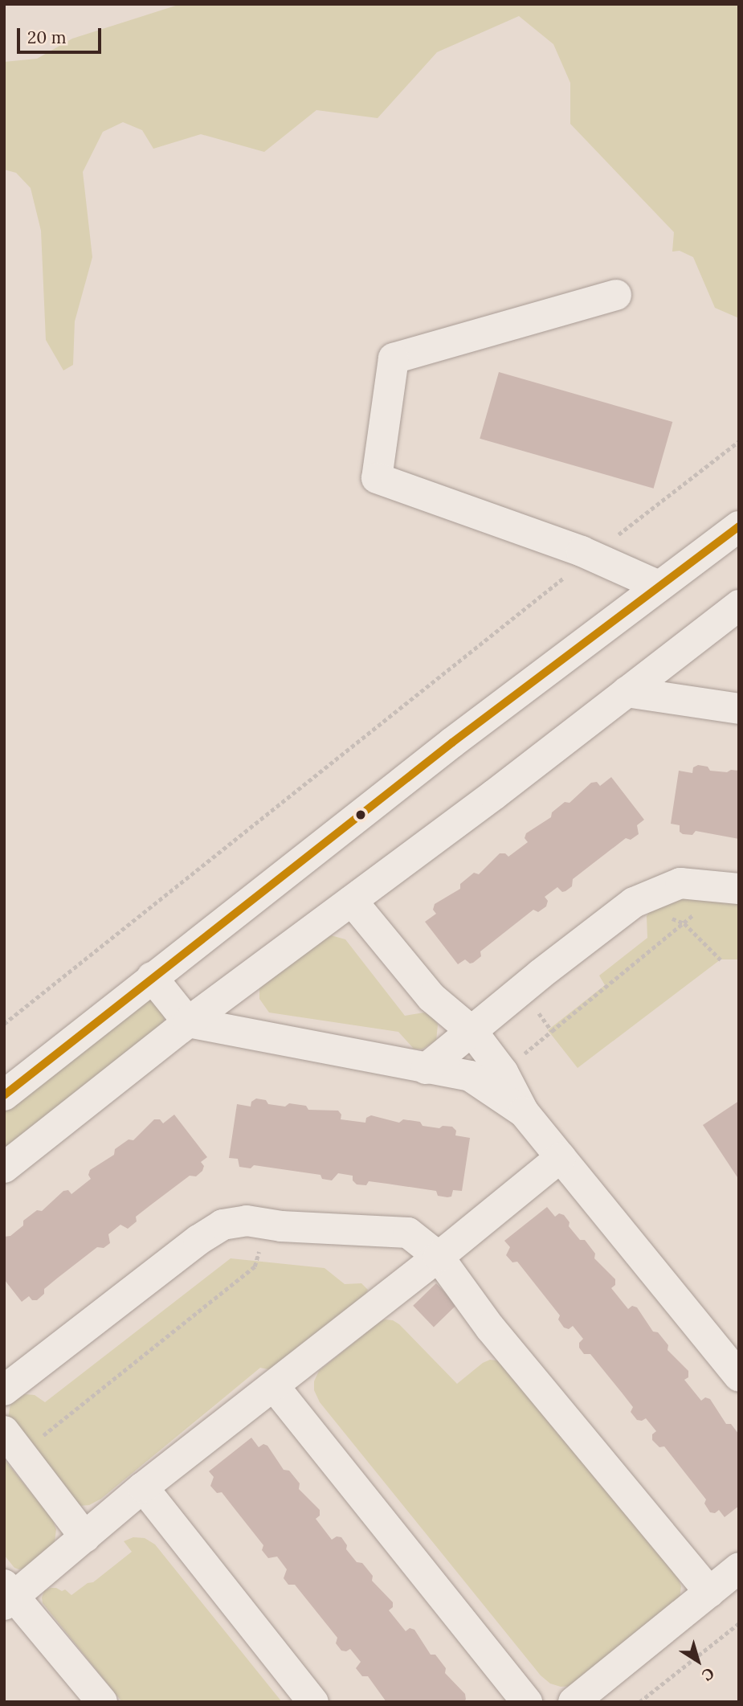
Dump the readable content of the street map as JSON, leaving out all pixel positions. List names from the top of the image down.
{
  "scale_bar": "20 m",
  "north": "bottom right"
}
